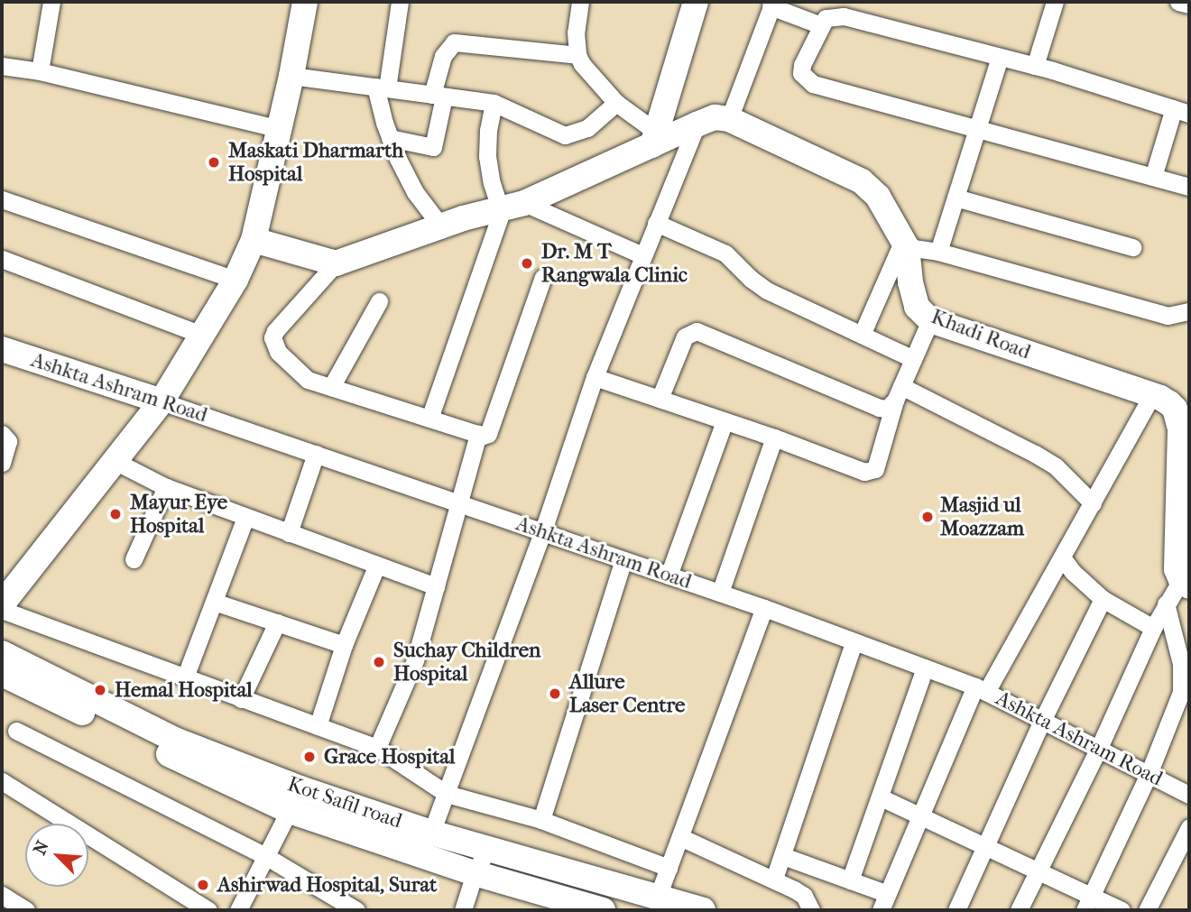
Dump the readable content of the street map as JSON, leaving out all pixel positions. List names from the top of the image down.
{
  "streets": {
    "main road": ["Khadi Road", "Ashkta Ashram Road", "Kot Safil road"]
  },
  "places": [
    "Maskati Dharmarth Hospital",
    "Dr. M T Rangwala Clinic",
    "Mayur Eye Hospital",
    "Masjid ul Moazzam",
    "Suchay Children Hospital",
    "Hemal Hospital",
    "Allure Laser Centre",
    "Grace Hospital",
    "Ashirwad Hospital, Surat"
  ],
  "north": "top left"
}
